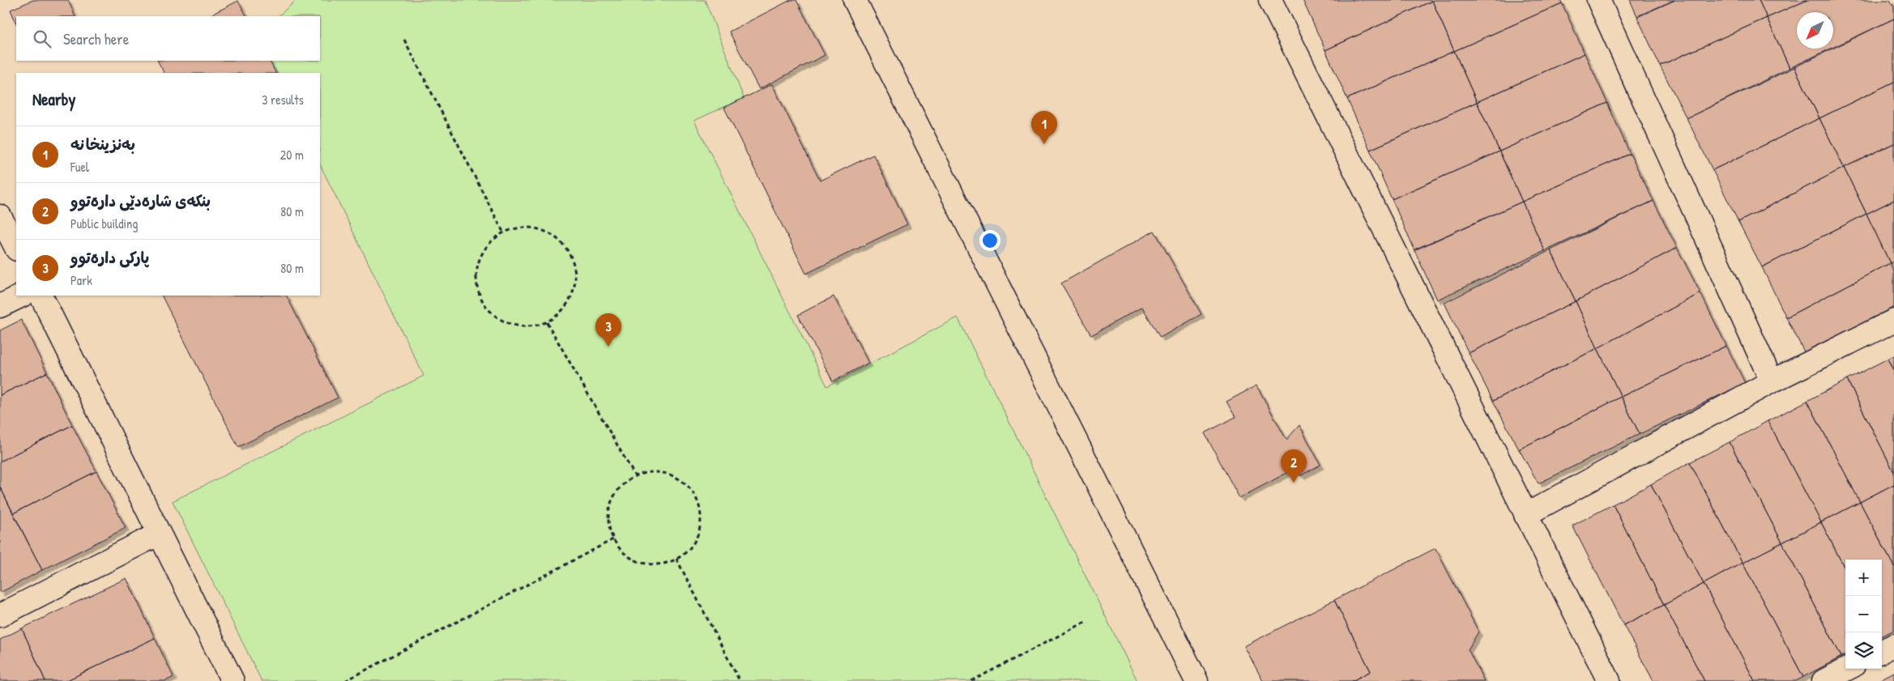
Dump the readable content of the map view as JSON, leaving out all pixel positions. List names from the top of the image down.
{
  "north": "bottom left",
  "page": {
    "search": "Search here",
    "heading": ["Nearby", "3 results"],
    "pins": ["1", "3", "2"],
    "list": [
      {
        "mark": "1",
        "name": "بەنزینخانە",
        "note": "Fuel",
        "value": "20 m"
      },
      {
        "mark": "2",
        "name": "بنکەی شارەدێی دارەتوو",
        "note": "Public building",
        "value": "80 m"
      },
      {
        "mark": "3",
        "name": "پارکی دارەتوو",
        "note": "Park",
        "value": "80 m"
      }
    ],
    "map_buttons": ["+", "−"]
  }
}
